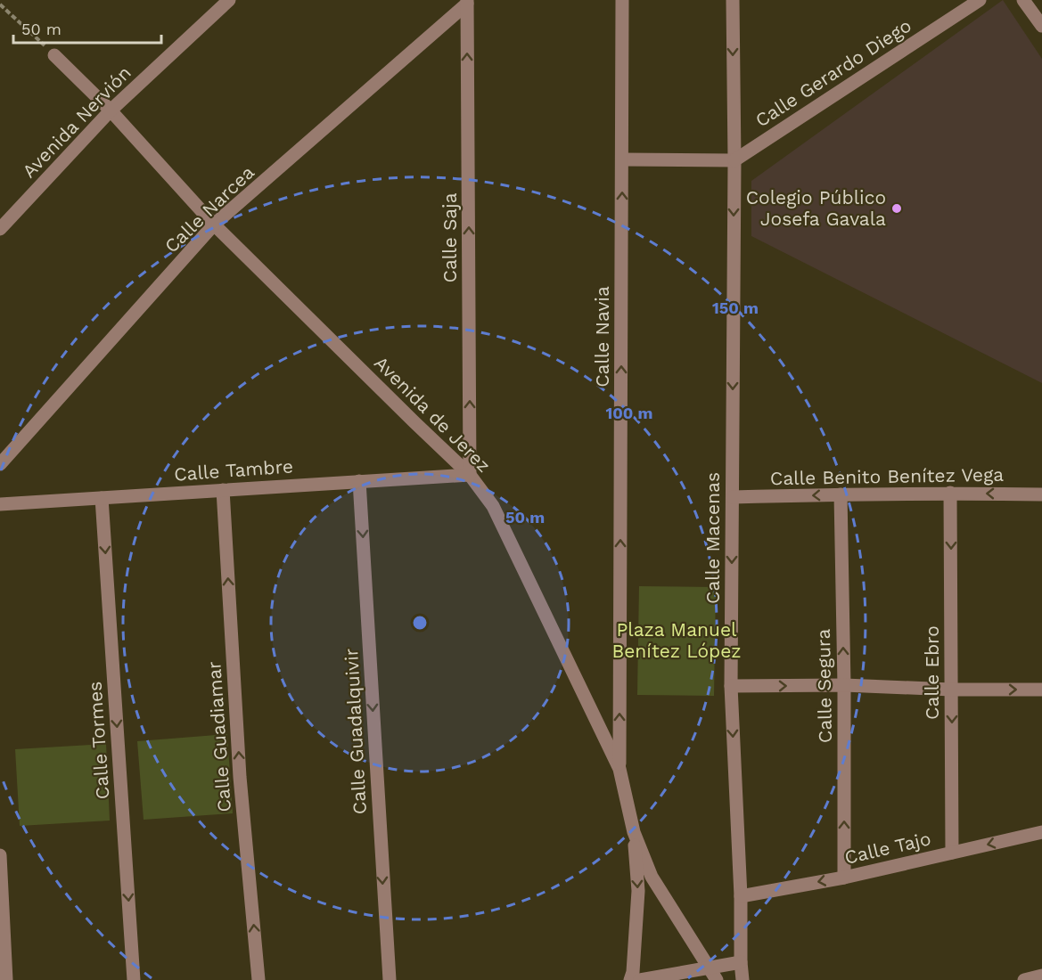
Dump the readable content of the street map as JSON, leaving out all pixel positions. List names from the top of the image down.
{
  "streets": {
    "street": [
      "Calle Gerardo Diego",
      "Avenida Nervión",
      "Calle Narcea",
      "Calle Saja",
      "Calle Navia",
      "Avenida de Jerez",
      "Calle Tambre",
      "Calle Benito Benítez Vega",
      "Calle Macenas",
      "Calle Ebro",
      "Calle Segura",
      "Calle Guadalquivir",
      "Calle Guadiamar",
      "Calle Tormes",
      "Calle Tajo"
    ]
  },
  "crossings": [
    ["Calle Gerardo Diego", "Calle Macenas"],
    ["Avenida Nervión", "Avenida de Jerez"],
    ["Calle Narcea", "Calle Saja"],
    ["Calle Narcea", "Avenida de Jerez"],
    ["Calle Saja", "Avenida de Jerez"],
    ["Calle Saja", "Calle Tambre"],
    ["Calle Navia", "Avenida de Jerez"],
    ["Avenida de Jerez", "Calle Tambre"],
    ["Calle Tambre", "Calle Guadalquivir"],
    ["Calle Tambre", "Calle Guadiamar"],
    ["Calle Tambre", "Calle Tormes"],
    ["Calle Benito Benítez Vega", "Calle Macenas"],
    ["Calle Benito Benítez Vega", "Calle Ebro"],
    ["Calle Benito Benítez Vega", "Calle Segura"],
    ["Calle Macenas", "Calle Tajo"],
    ["Calle Ebro", "Calle Tajo"],
    ["Calle Segura", "Calle Tajo"]
  ],
  "one_way": [
    "Calle Saja",
    "Calle Navia",
    "Calle Benito Benítez Vega",
    "Calle Macenas",
    "Calle Ebro",
    "Calle Segura",
    "Calle Guadalquivir",
    "Calle Guadiamar",
    "Calle Tormes",
    "Calle Tajo"
  ],
  "parks": ["Plaza Manuel Benítez López"],
  "places": ["Colegio Público Josefa Gavala"],
  "scale_bar": "50 m",
  "rings": ["150 m", "100 m", "50 m"]
}
